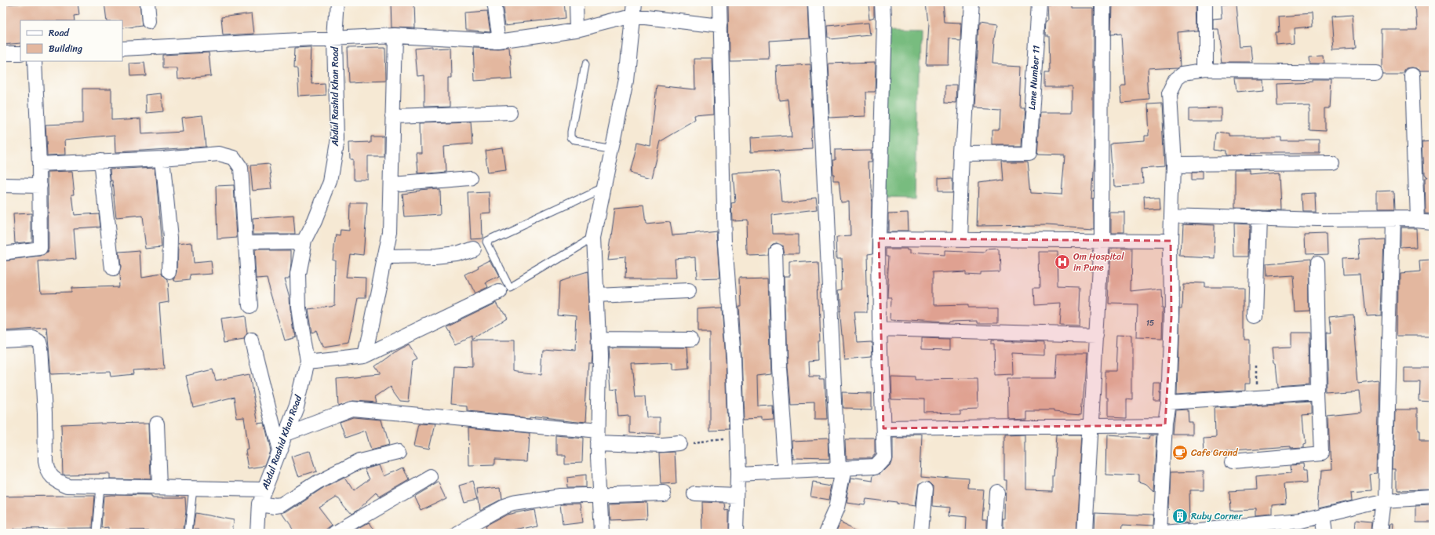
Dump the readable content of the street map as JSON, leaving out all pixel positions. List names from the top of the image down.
{
  "streets": {
    "street": ["Lane Number 11", "Abdul Rashid Khan Road"]
  },
  "places": {
    "hospital": ["Om Hospital in Pune"],
    "cafe": ["Cafe Grand"],
    "building": ["Ruby Corner"]
  },
  "house_numbers": ["15"],
  "legend": ["Road", "Building"]
}
